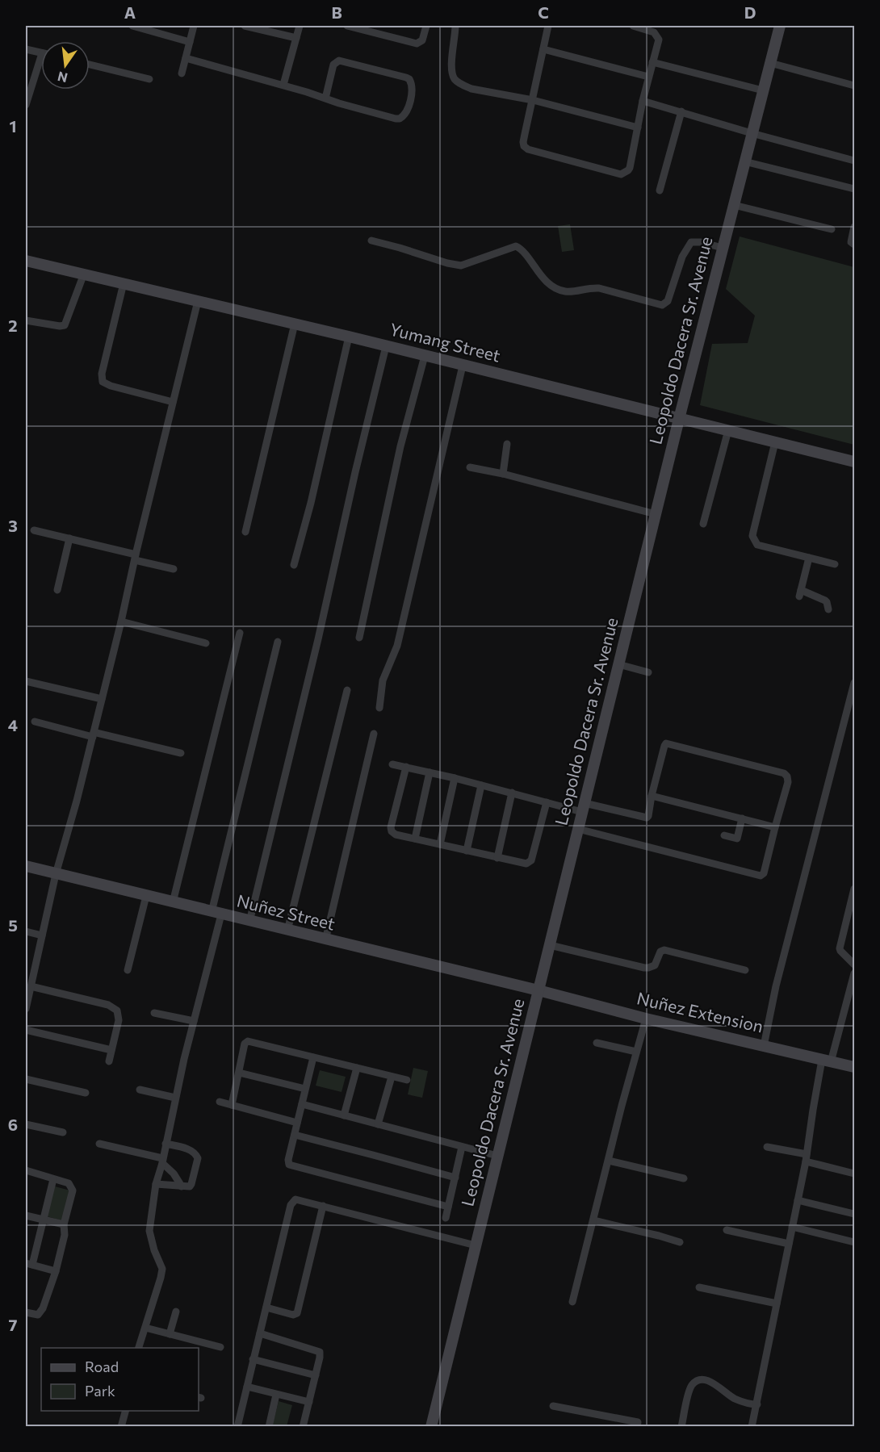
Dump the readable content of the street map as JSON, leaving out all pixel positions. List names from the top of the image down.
{
  "streets": {
    "main road": [
      "Leopoldo Dacera Sr. Avenue",
      "Yumang Street",
      "Nuñez Street",
      "Nuñez Extension"
    ]
  },
  "crossings": [
    ["Leopoldo Dacera Sr. Avenue", "Yumang Street"],
    ["Leopoldo Dacera Sr. Avenue", "Nuñez Street"],
    ["Leopoldo Dacera Sr. Avenue", "Nuñez Extension"],
    ["Nuñez Street", "Nuñez Extension"]
  ],
  "legend": ["Road", "Park"],
  "north": "bottom",
  "grid": {
    "columns": [
      "A",
      "B",
      "C",
      "D"
    ],
    "rows": [
      "1",
      "2",
      "3",
      "4",
      "5",
      "6",
      "7"
    ]
  }
}
